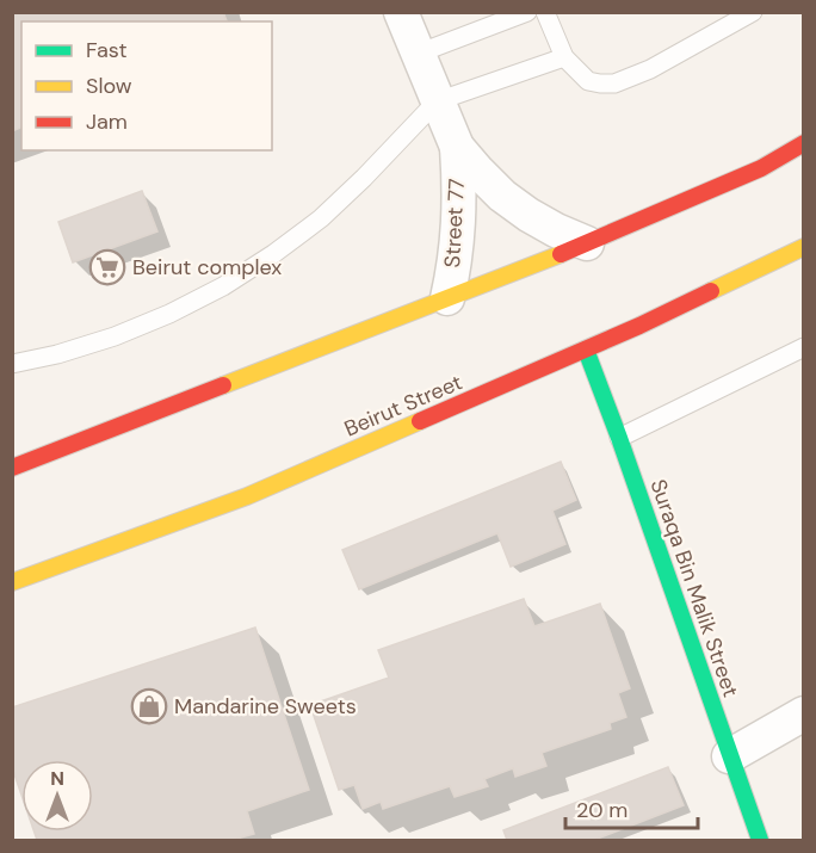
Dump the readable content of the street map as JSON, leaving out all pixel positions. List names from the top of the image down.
{
  "streets": {
    "main road": ["Beirut Street", "Suraqa Bin Malik Street"],
    "street": ["Street 77"]
  },
  "crossings": [
    ["Beirut Street", "Suraqa Bin Malik Street"]
  ],
  "places": {
    "supermarket": ["Beirut complex"],
    "shop": ["Mandarine Sweets"]
  },
  "legend": ["Fast", "Slow", "Jam"],
  "scale_bar": "20 m",
  "north": "top"
}
